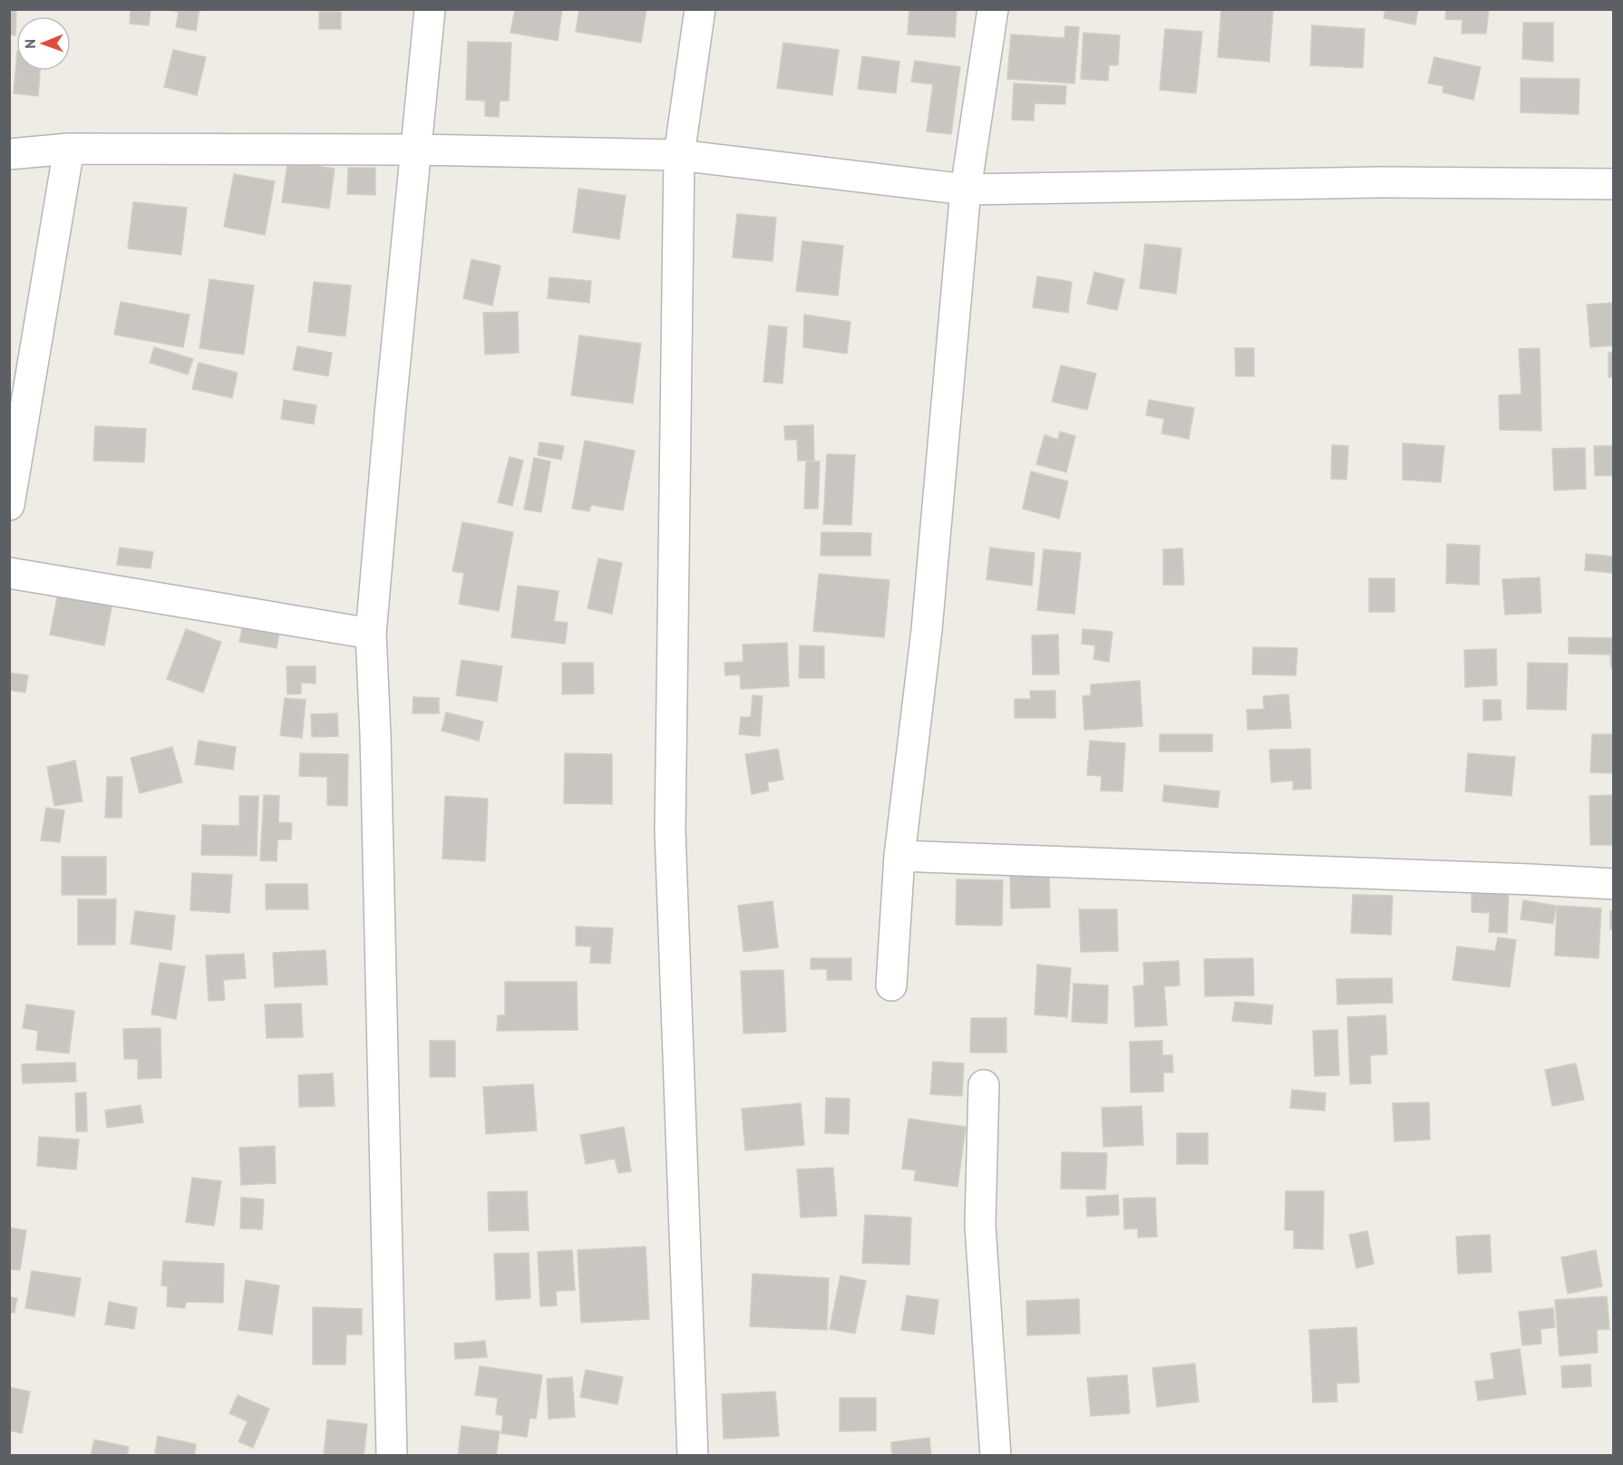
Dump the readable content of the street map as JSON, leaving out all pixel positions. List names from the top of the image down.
{
  "north": "left"
}
